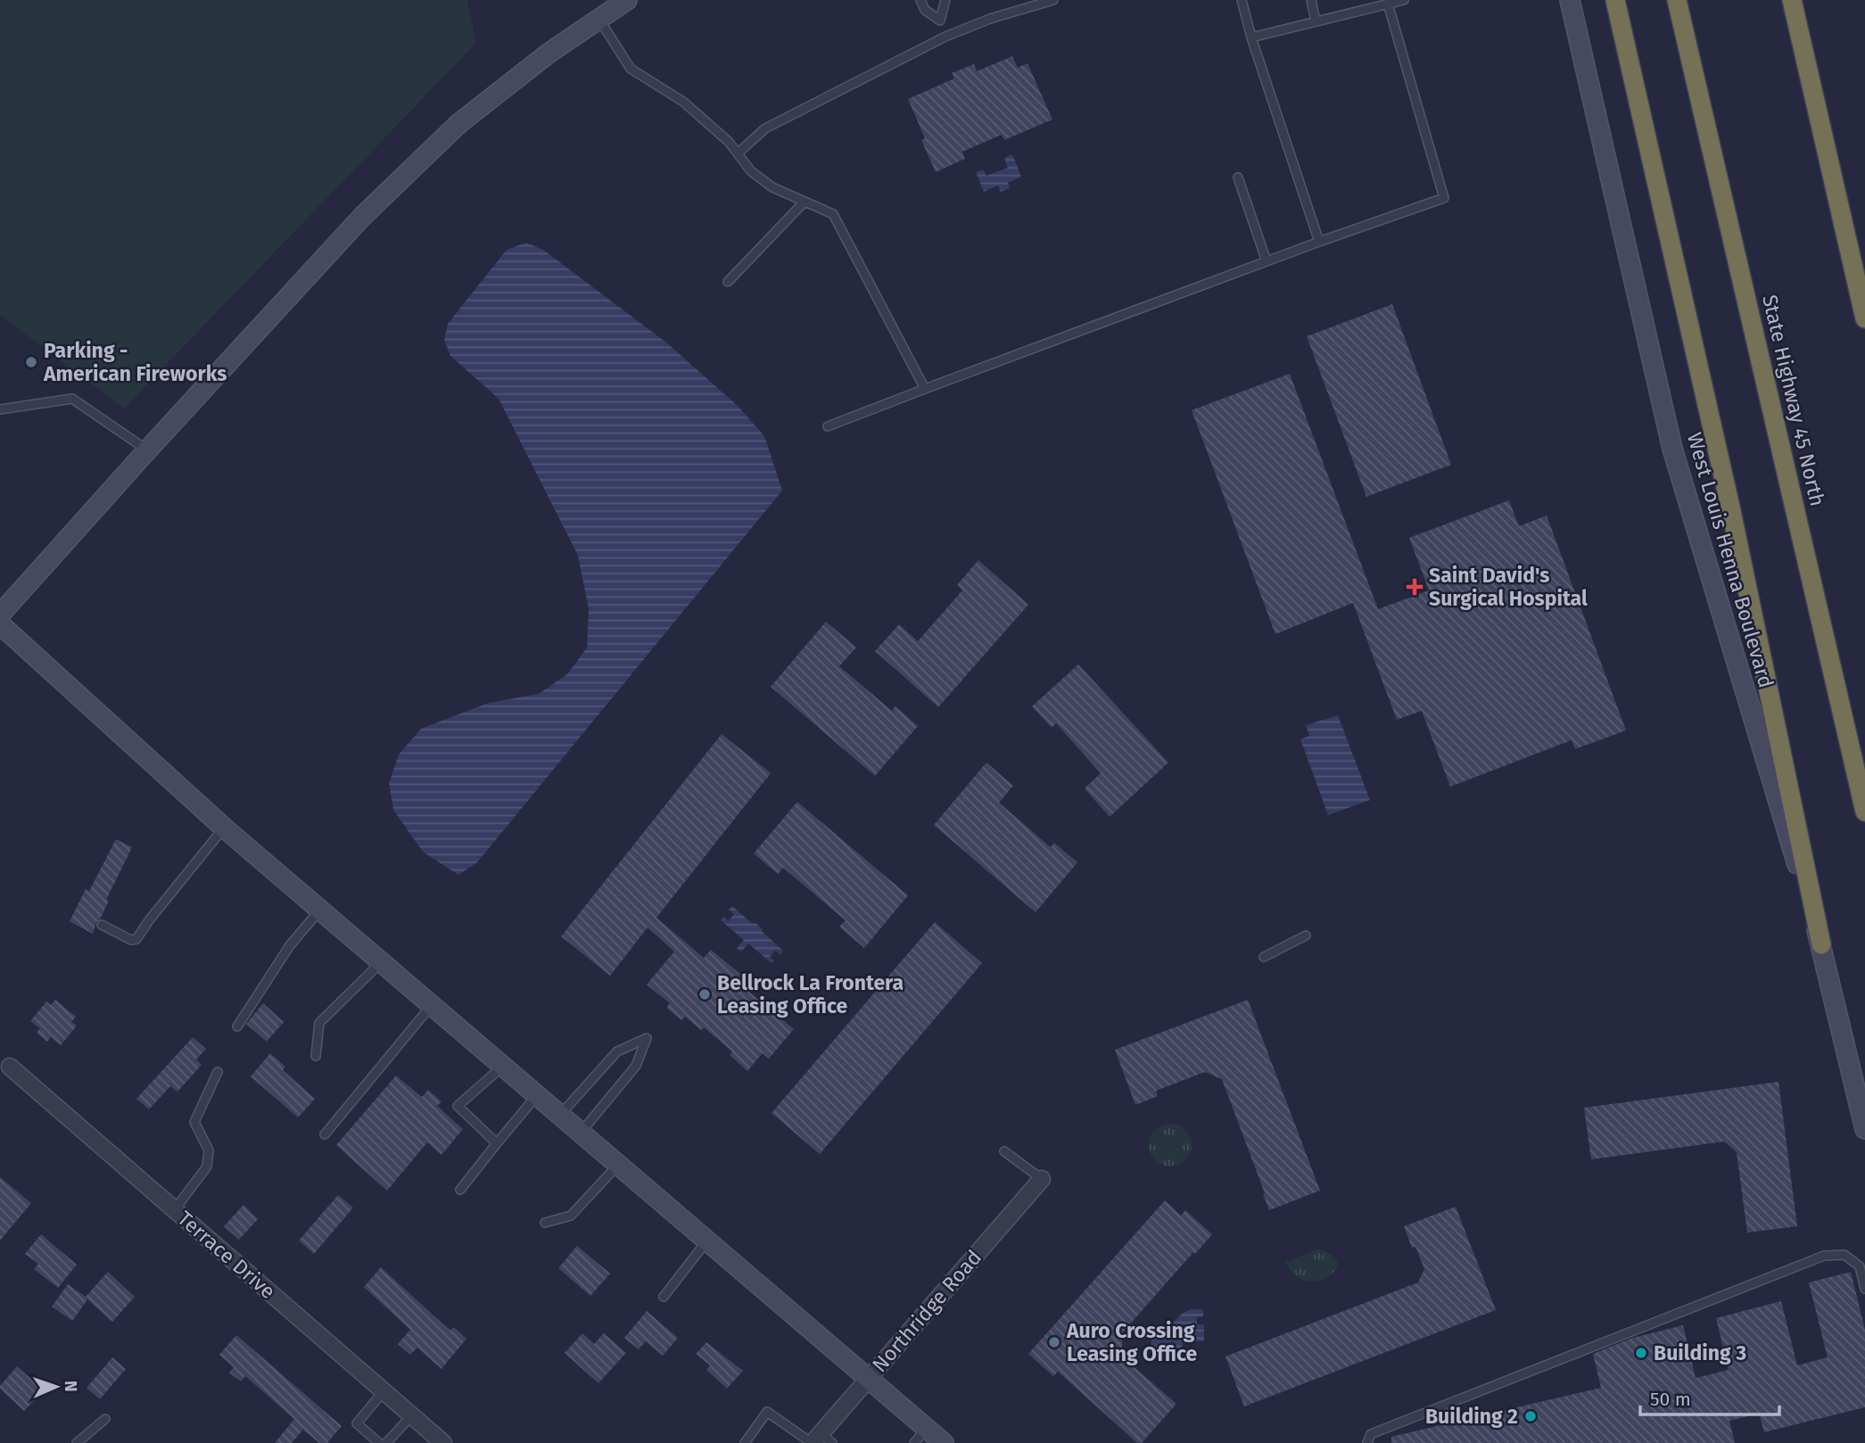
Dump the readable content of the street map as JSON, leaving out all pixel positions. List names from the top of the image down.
{
  "streets": {
    "highway": ["State Highway 45 North"],
    "main road": ["West Louis Henna Boulevard"],
    "street": ["Terrace Drive", "Northridge Road"]
  },
  "places": {
    "other": [
      "Parking - American Fireworks",
      "Bellrock La Frontera Leasing Office",
      "Auro Crossing Leasing Office",
      "Building 3",
      "Building 2"
    ],
    "health": ["Saint David's Surgical Hospital"]
  },
  "scale_bar": "50 m",
  "north": "right"
}
